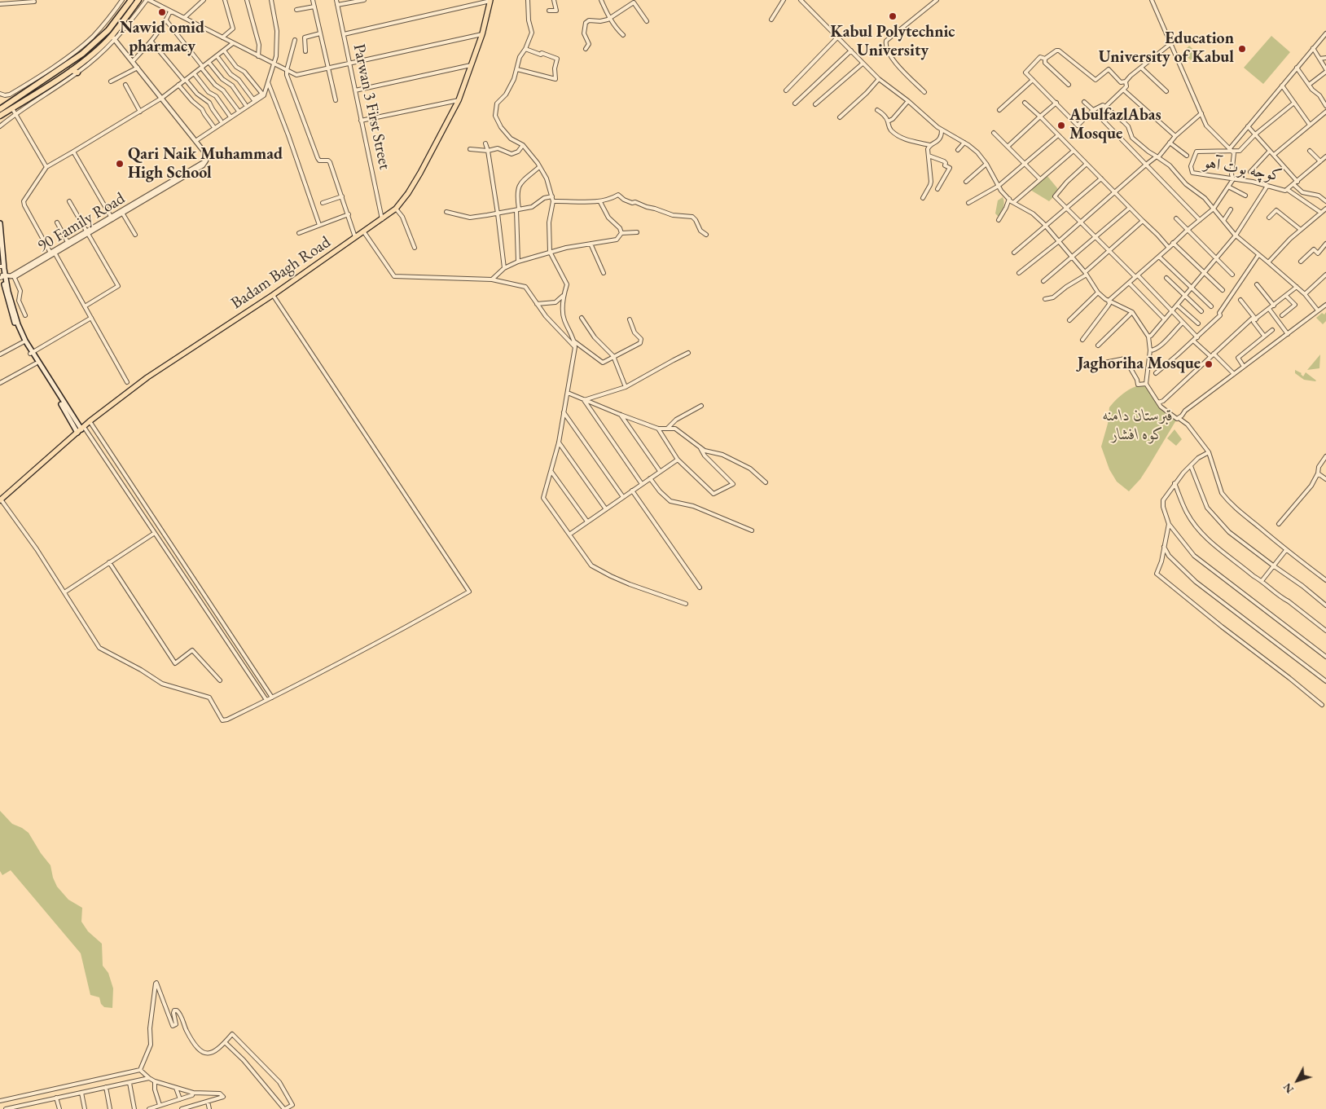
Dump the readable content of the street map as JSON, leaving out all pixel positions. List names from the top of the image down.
{
  "streets": {
    "main road": ["Badam Bagh Road"],
    "street": ["Parwan 3 First Street", "کوچه بوت آهو", "90 Family Road"]
  },
  "crossings": [
    ["Parwan 3 First Street", "Badam Bagh Road"]
  ],
  "parks": ["قبرستان دامنه کوه افشار"],
  "places": [
    "Nawid omid pharmacy",
    "Kabul Polytechnic University",
    "Education University of Kabul",
    "AbulfazlAbas Mosque",
    "Qari Naik Muhammad High School",
    "Jaghoriha Mosque"
  ],
  "north": "bottom left"
}
